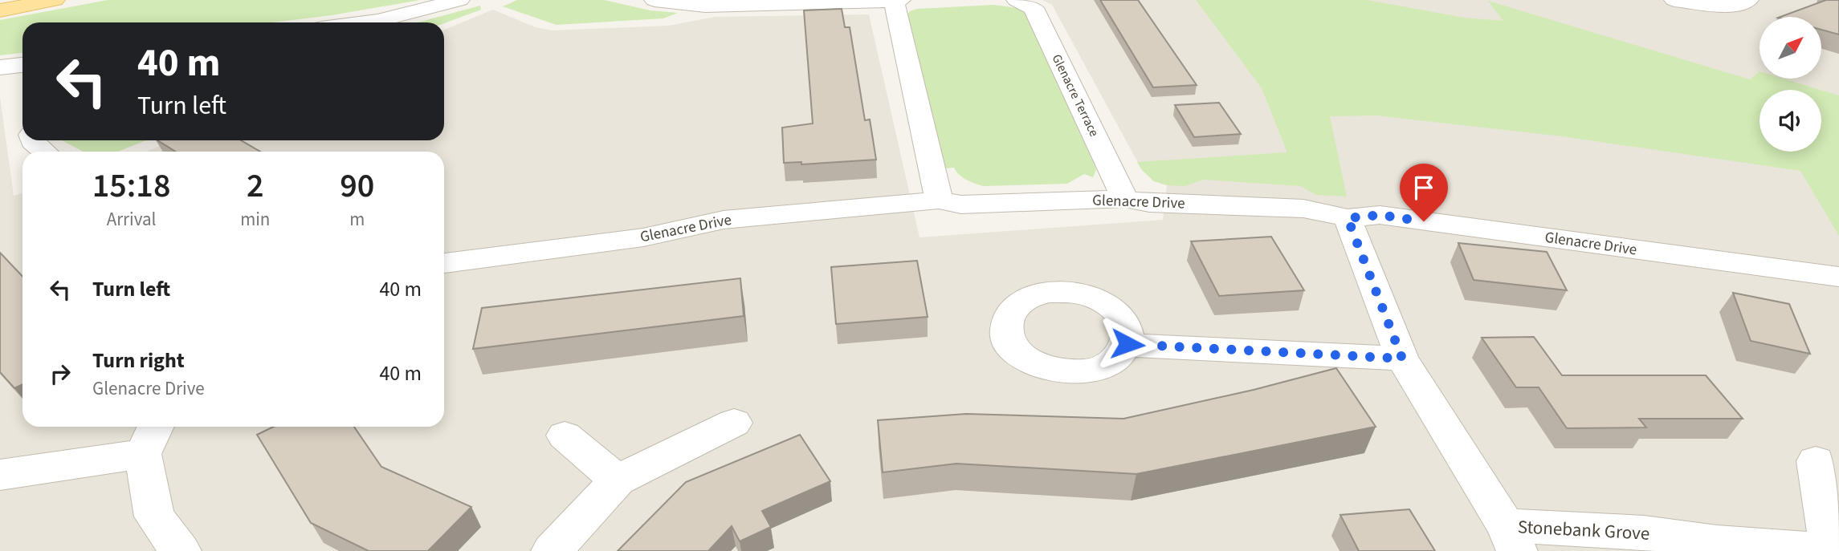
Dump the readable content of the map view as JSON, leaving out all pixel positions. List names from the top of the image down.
{
  "streets": {
    "street": ["Glenacre Terrace", "Glenacre Drive", "Stonebank Grove"]
  },
  "crossings": [
    ["Glenacre Terrace", "Glenacre Drive"]
  ],
  "north": "top right",
  "page": {
    "turn": ["40 m", "Turn left"],
    "eta": [
      "15:18",
      "Arrival",
      "2",
      "min",
      "90",
      "m"
    ],
    "list": [
      {
        "name": "Turn left",
        "value": "40 m"
      },
      {
        "name": "Turn right",
        "note": "Glenacre Drive",
        "value": "40 m"
      }
    ]
  }
}
